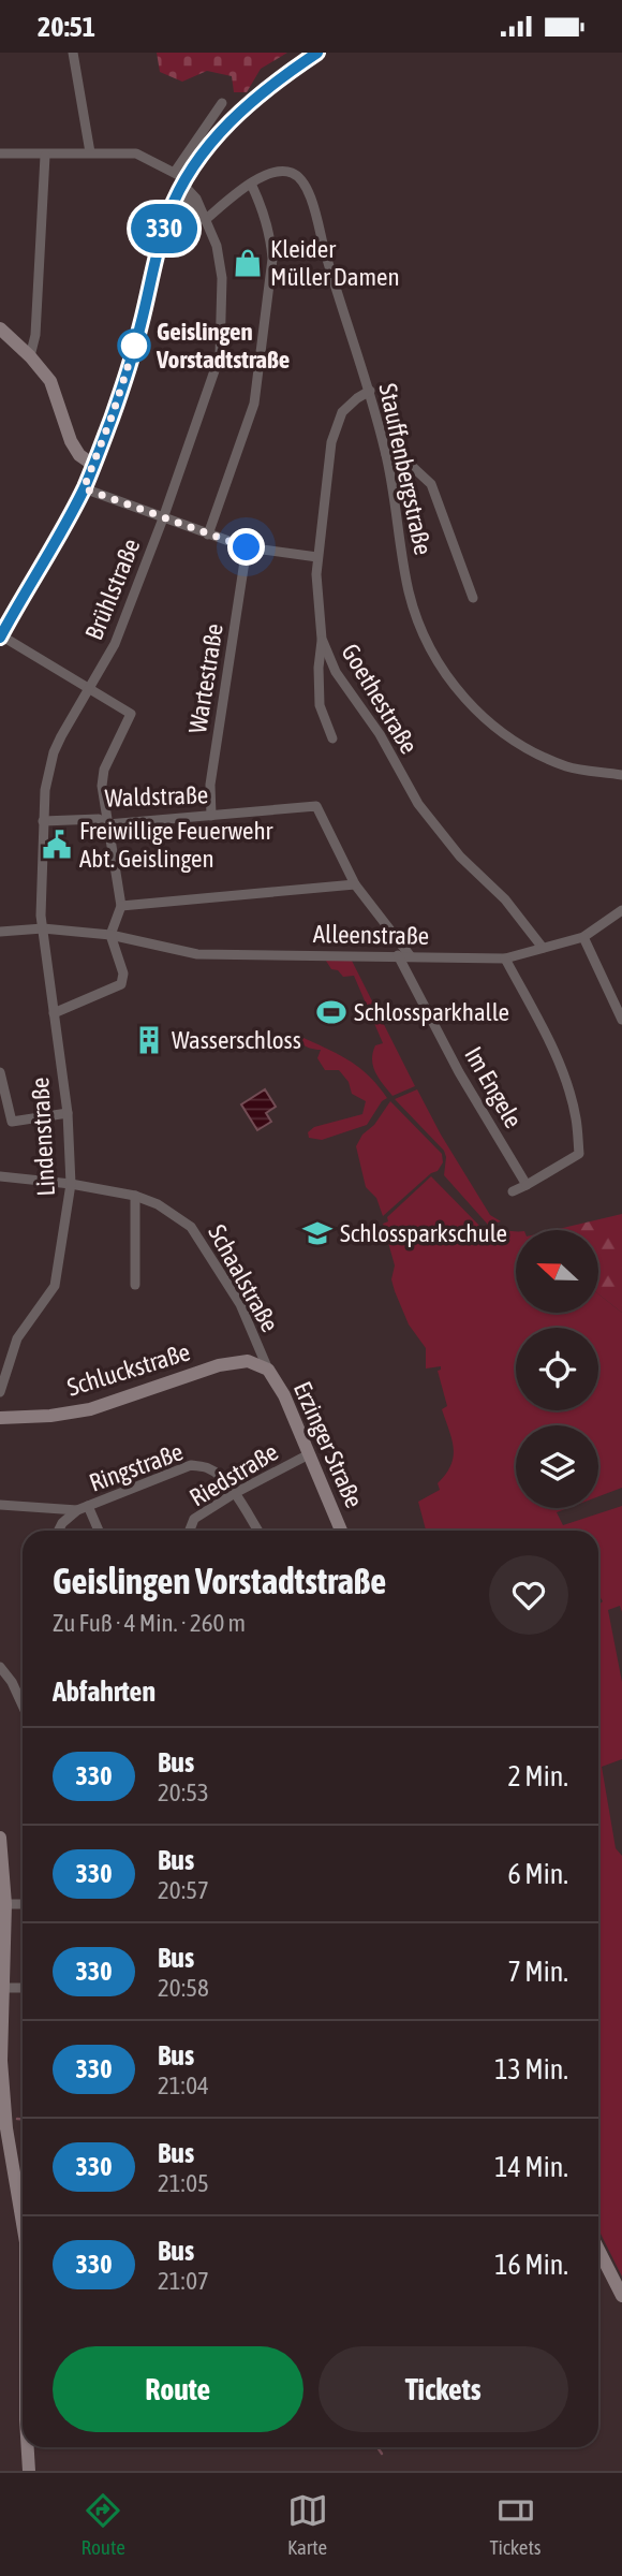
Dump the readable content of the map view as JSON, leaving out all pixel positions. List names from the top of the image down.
{
  "streets": {
    "street": [
      "Stauffenbergstraße",
      "Brühlstraße",
      "Wartestraße",
      "Goethestraße",
      "Waldstraße",
      "Alleenstraße",
      "Im Engele",
      "Lindenstraße",
      "Schaalstraße",
      "Schluckstraße",
      "Erzinger Straße",
      "Ringstraße",
      "Riedstraße"
    ]
  },
  "crossings": [
    ["Stauffenbergstraße", "Brühlstraße"],
    ["Stauffenbergstraße", "Goethestraße"],
    ["Brühlstraße", "Waldstraße"],
    ["Brühlstraße", "Alleenstraße"],
    ["Brühlstraße", "Lindenstraße"],
    ["Wartestraße", "Waldstraße"],
    ["Goethestraße", "Alleenstraße"],
    ["Alleenstraße", "Im Engele"],
    ["Alleenstraße", "Lindenstraße"],
    ["Lindenstraße", "Schaalstraße"],
    ["Schaalstraße", "Schluckstraße"],
    ["Schaalstraße", "Erzinger Straße"],
    ["Schluckstraße", "Erzinger Straße"],
    ["Erzinger Straße", "Riedstraße"],
    ["Ringstraße", "Riedstraße"]
  ],
  "places": {
    "shop": ["Kleider Müller Damen"],
    "other": ["Geislingen Vorstadtstraße"],
    "public building": ["Freiwillige Feuerwehr Abt. Geislingen"],
    "sports": ["Schlossparkhalle"],
    "building": ["Wasserschloss"],
    "school or university": ["Schlossparkschule"]
  },
  "lines": ["bus line 330"],
  "north": "left",
  "page": {
    "status": "20:51",
    "on_map": "330",
    "heading": [
      ["Geislingen Vorstadtstraße", "Zu Fuß · 4 Min. · 260 m"],
      "Abfahrten"
    ],
    "list": [
      {
        "mark": "330",
        "name": "Bus",
        "note": "20:53",
        "value": "2 Min."
      },
      {
        "mark": "330",
        "name": "Bus",
        "note": "20:57",
        "value": "6 Min."
      },
      {
        "mark": "330",
        "name": "Bus",
        "note": "20:58",
        "value": "7 Min."
      },
      {
        "mark": "330",
        "name": "Bus",
        "note": "21:04",
        "value": "13 Min."
      },
      {
        "mark": "330",
        "name": "Bus",
        "note": "21:05",
        "value": "14 Min."
      },
      {
        "mark": "330",
        "name": "Bus",
        "note": "21:07",
        "value": "16 Min."
      }
    ],
    "buttons": ["Route", "Tickets"],
    "tabs": ["Route", "Karte", "Tickets"]
  }
}
